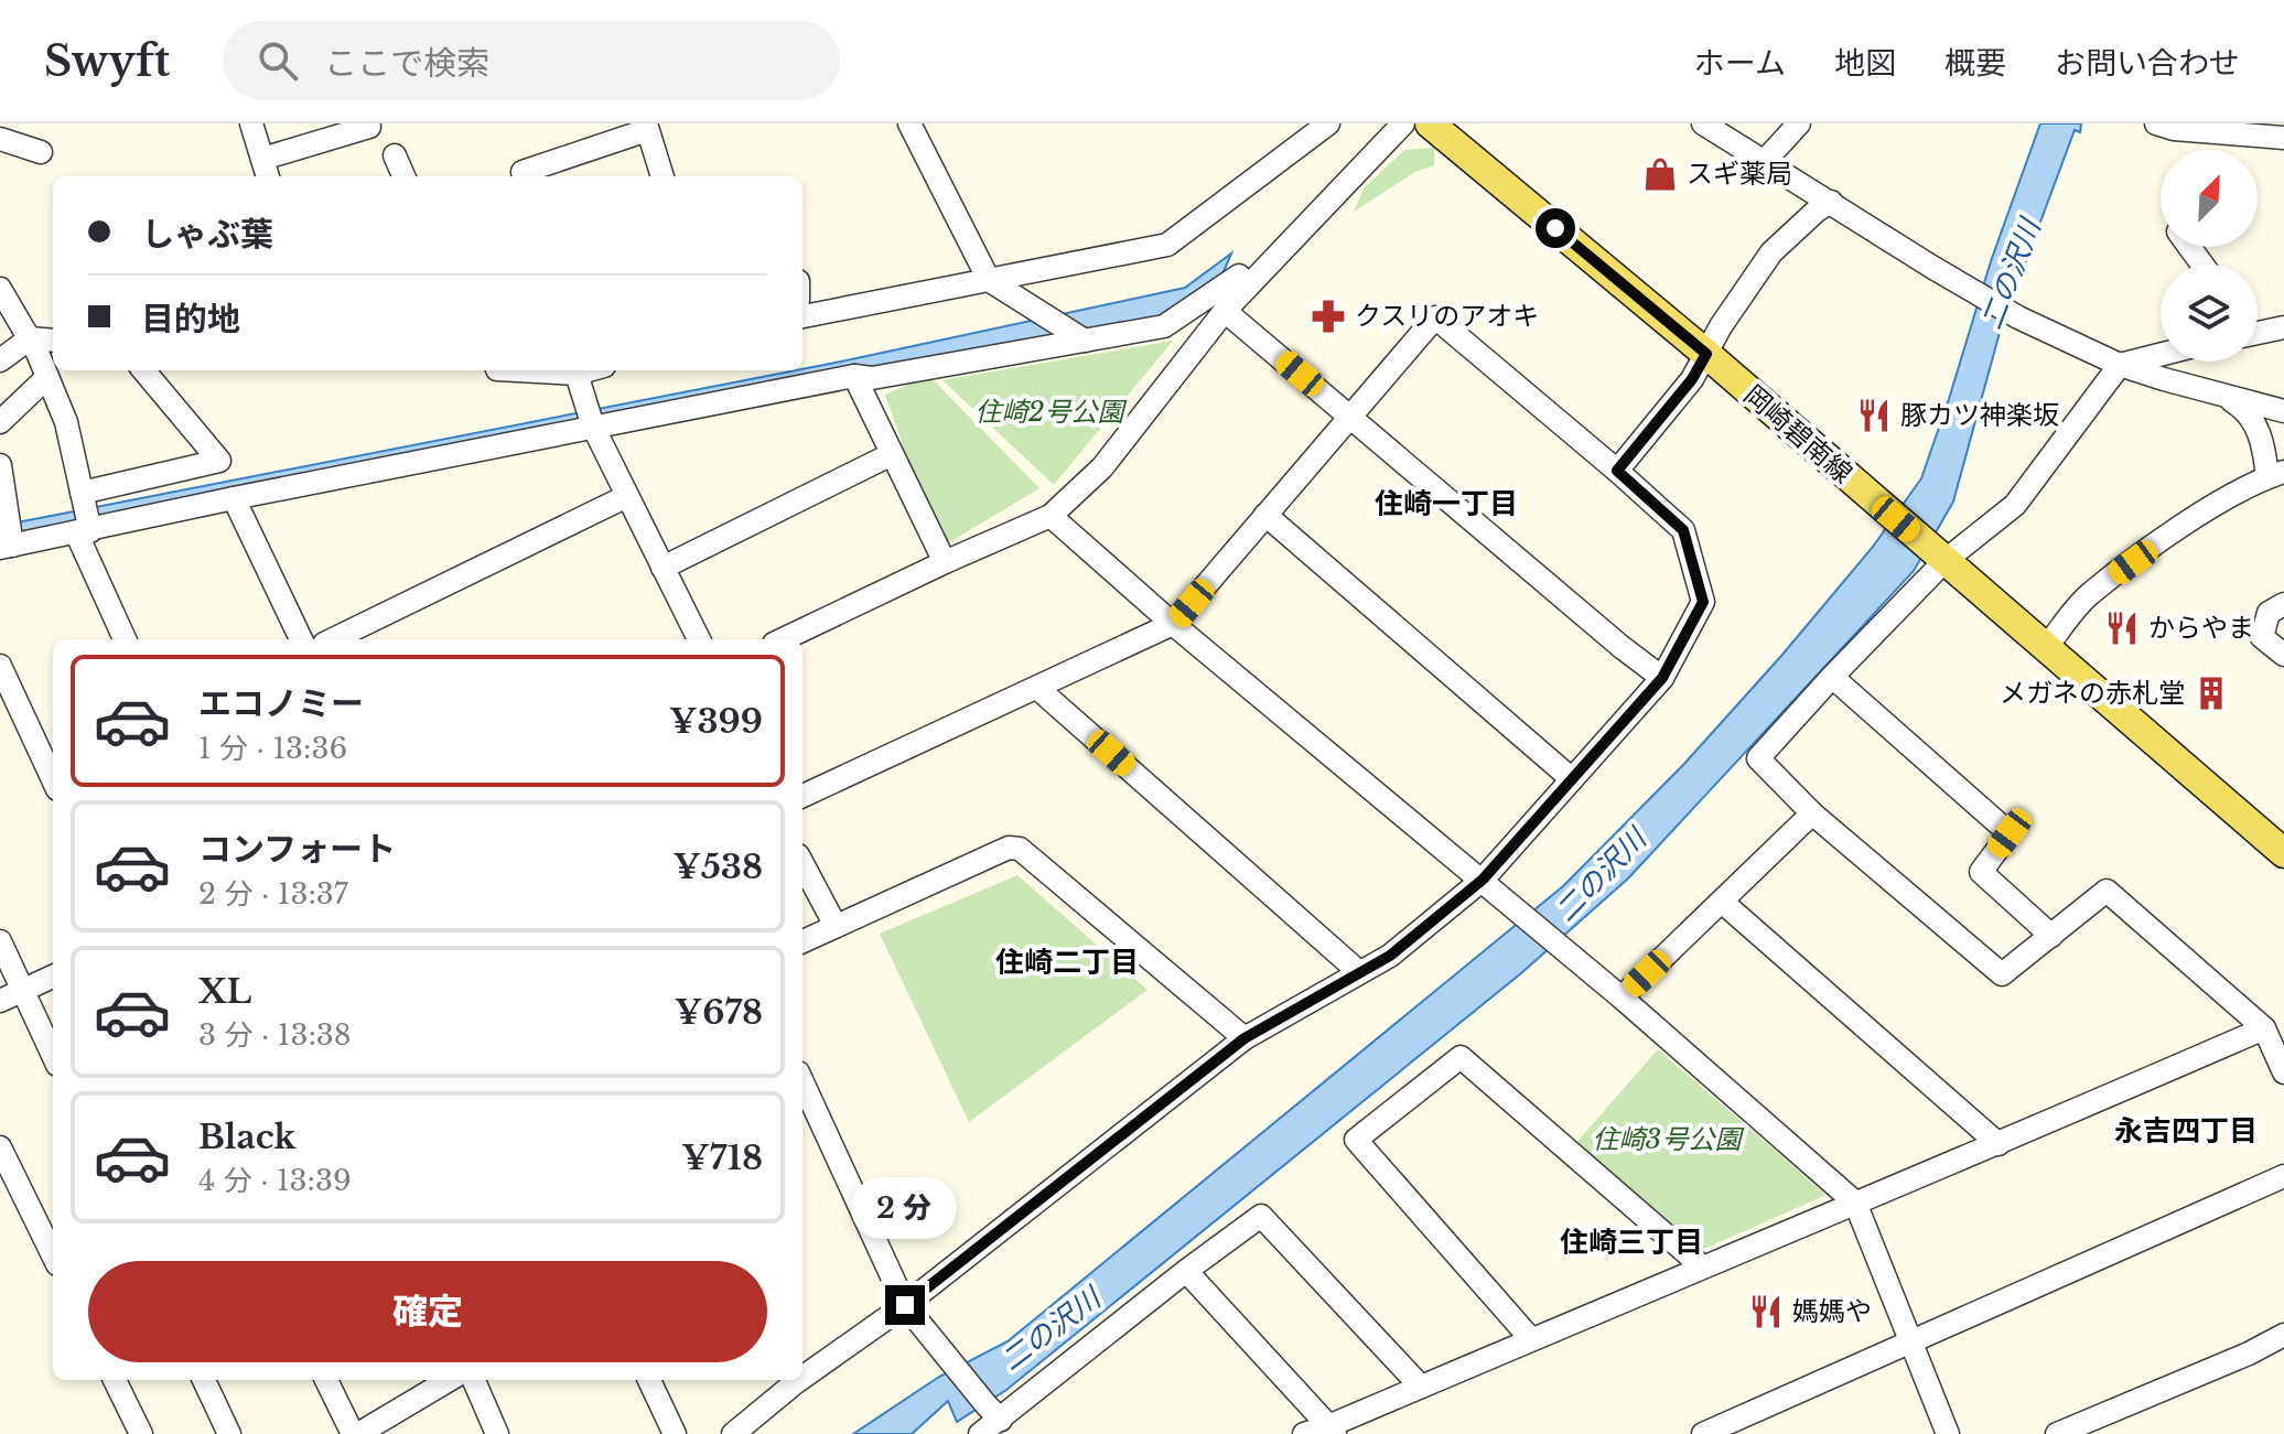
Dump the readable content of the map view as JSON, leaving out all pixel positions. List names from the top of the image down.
{
  "streets": {
    "main road": ["岡崎碧南線"]
  },
  "districts": [
    "住崎一丁目",
    "住崎二丁目",
    "永吉四丁目",
    "住崎三丁目"
  ],
  "water": ["二の沢川"],
  "parks": ["住崎2号公園", "住崎3号公園"],
  "places": {
    "shop": ["スギ薬局"],
    "pharmacy": ["クスリのアオキ"],
    "restaurant": ["豚カツ神楽坂", "からやま", "媽媽や"],
    "building": ["メガネの赤札堂"]
  },
  "north": "top right",
  "page": {
    "header": "Swyft",
    "search": "ここで検索",
    "nav": [
      "ホーム",
      "地図",
      "概要",
      "お問い合わせ"
    ],
    "banner": ["しゃぶ葉", "目的地"],
    "list": [
      {
        "name": "エコノミー",
        "note": "1 分 · 13:36",
        "value": "¥399"
      },
      {
        "name": "コンフォート",
        "note": "2 分 · 13:37",
        "value": "¥538"
      },
      {
        "name": "XL",
        "note": "3 分 · 13:38",
        "value": "¥678"
      },
      {
        "name": "Black",
        "note": "4 分 · 13:39",
        "value": "¥718"
      }
    ],
    "bubble": "2 分",
    "buttons": "確定"
  }
}
